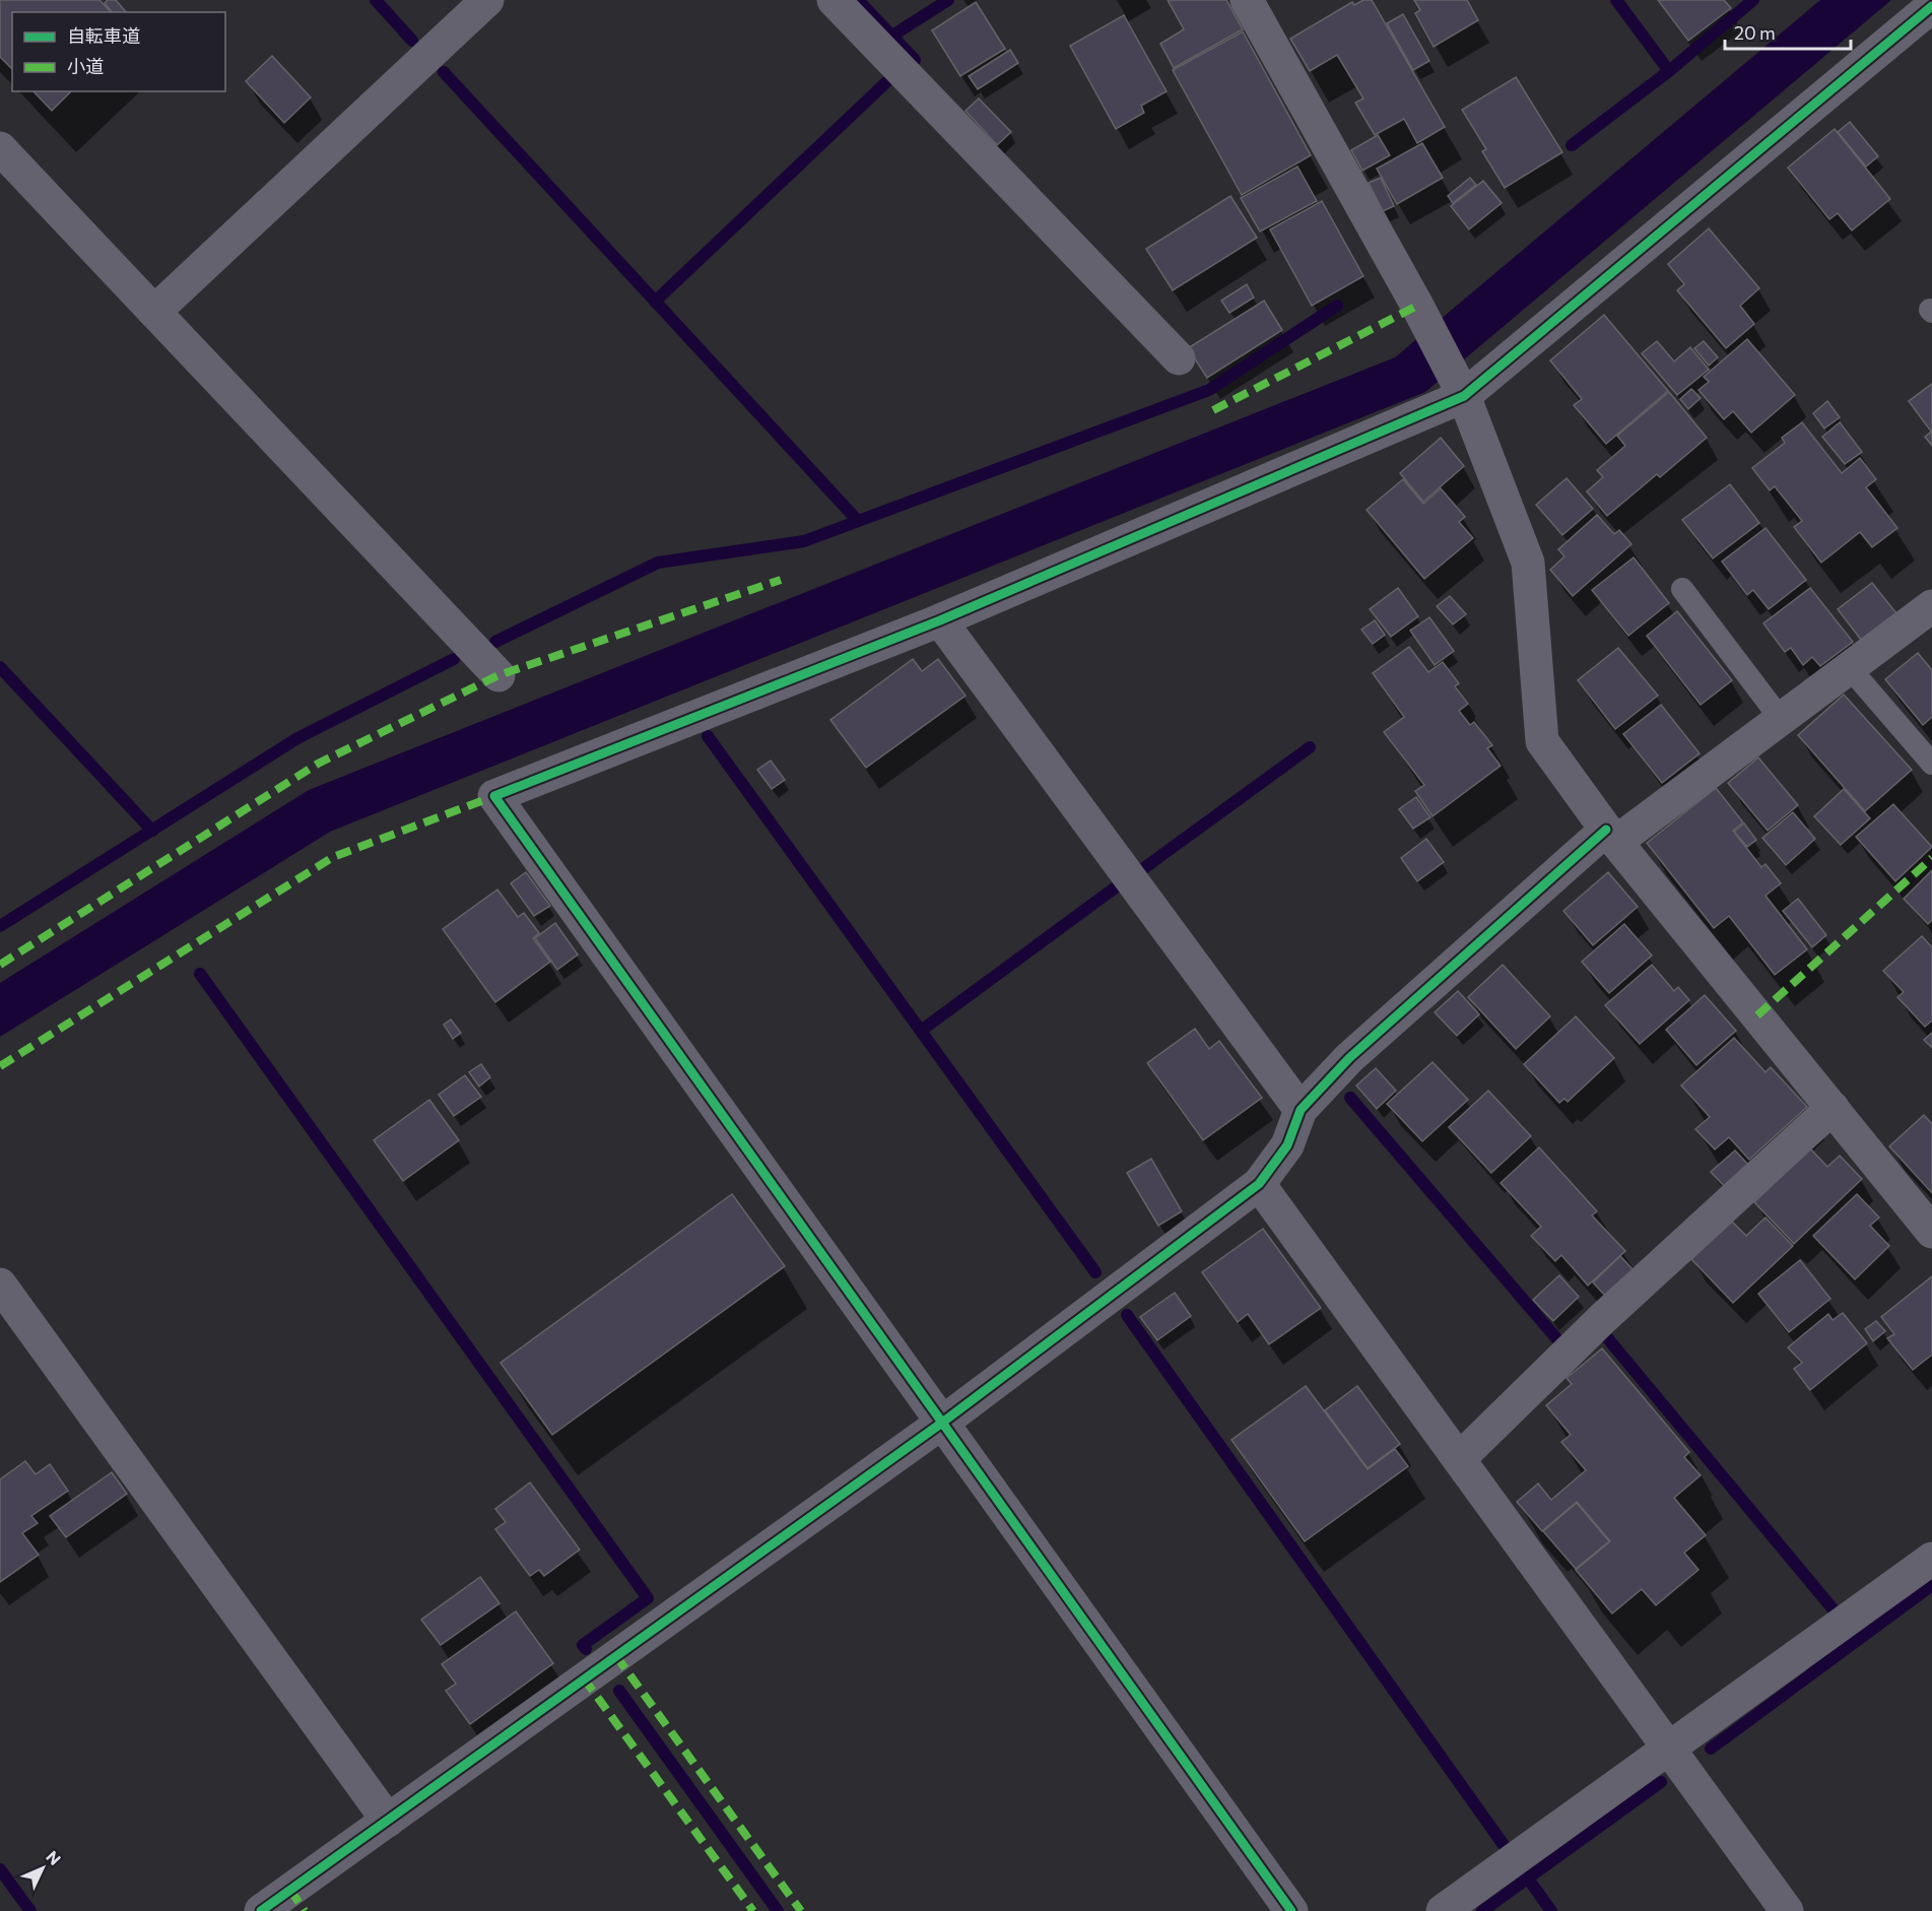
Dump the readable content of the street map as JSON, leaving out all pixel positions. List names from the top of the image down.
{
  "legend": ["自転車道", "小道"],
  "scale_bar": "20 m",
  "north": "top right"
}
